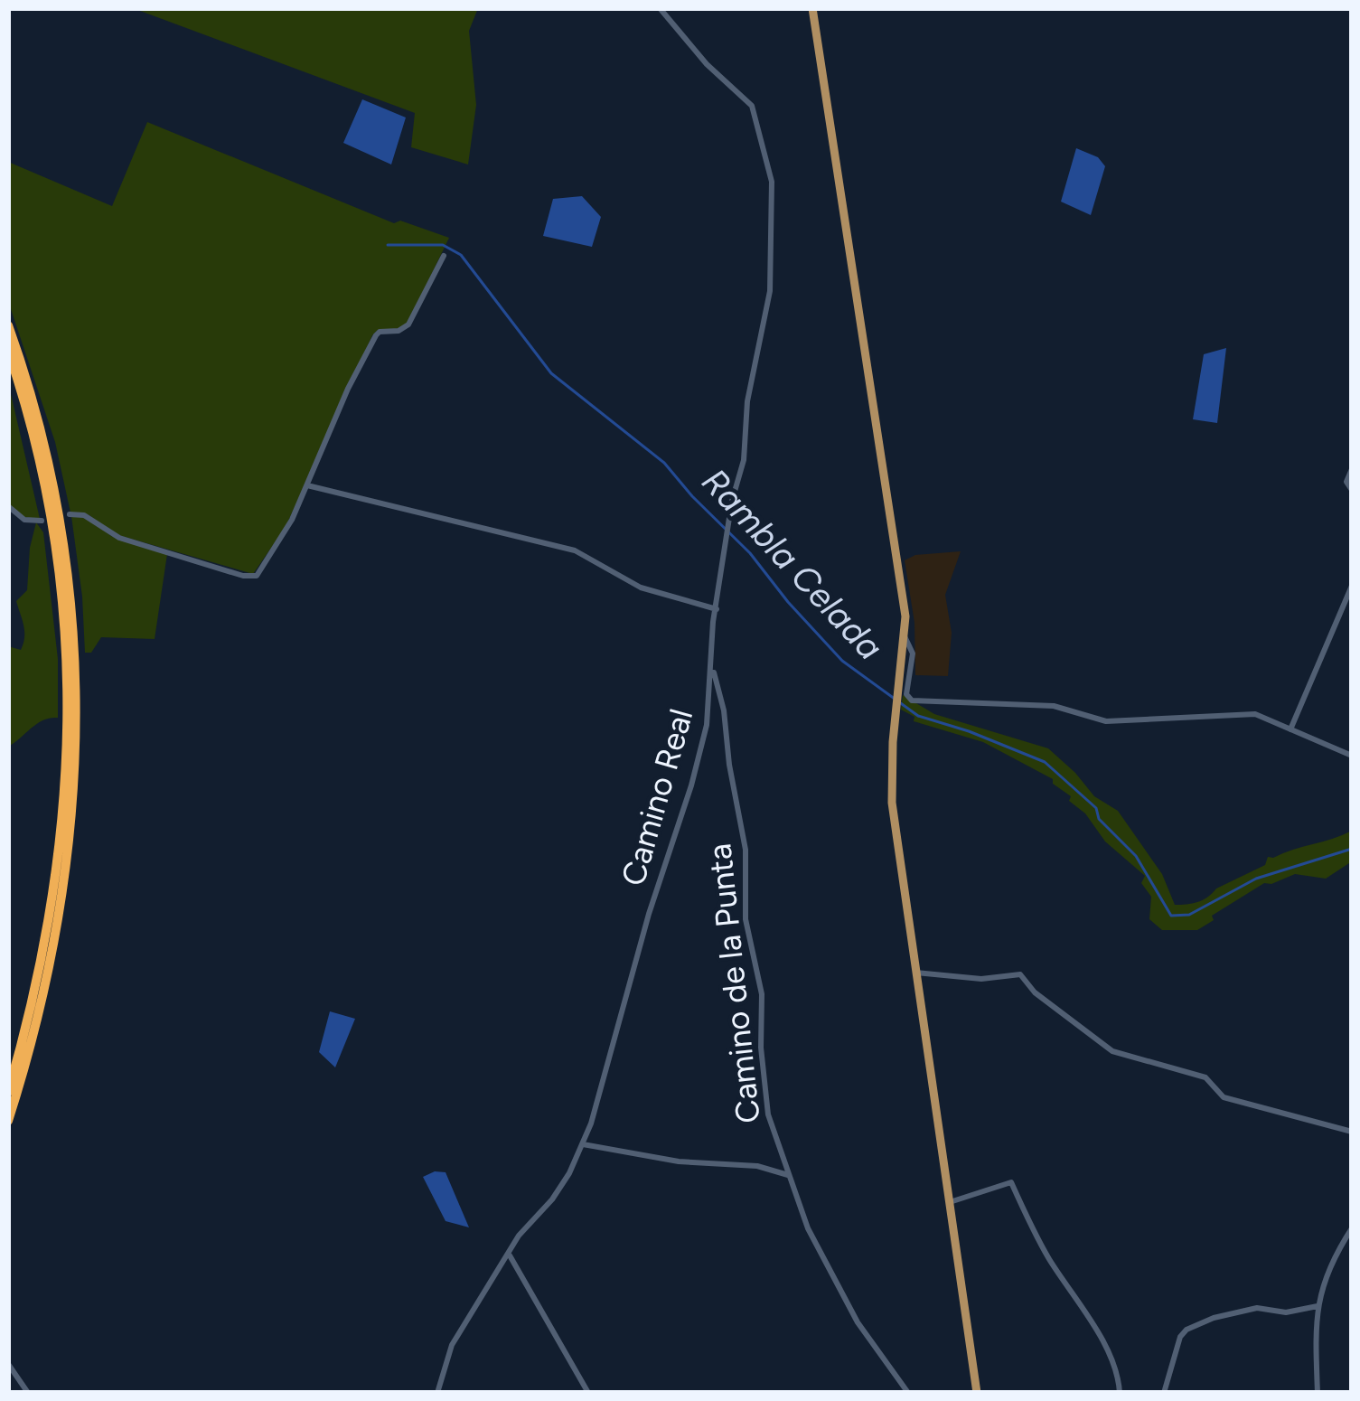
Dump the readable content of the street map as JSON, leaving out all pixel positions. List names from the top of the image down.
{
  "streets": {
    "street": ["Camino Real", "Camino de la Punta"]
  },
  "crossings": [
    ["Camino Real", "Camino de la Punta"]
  ],
  "water": ["Rambla Celada"]
}
